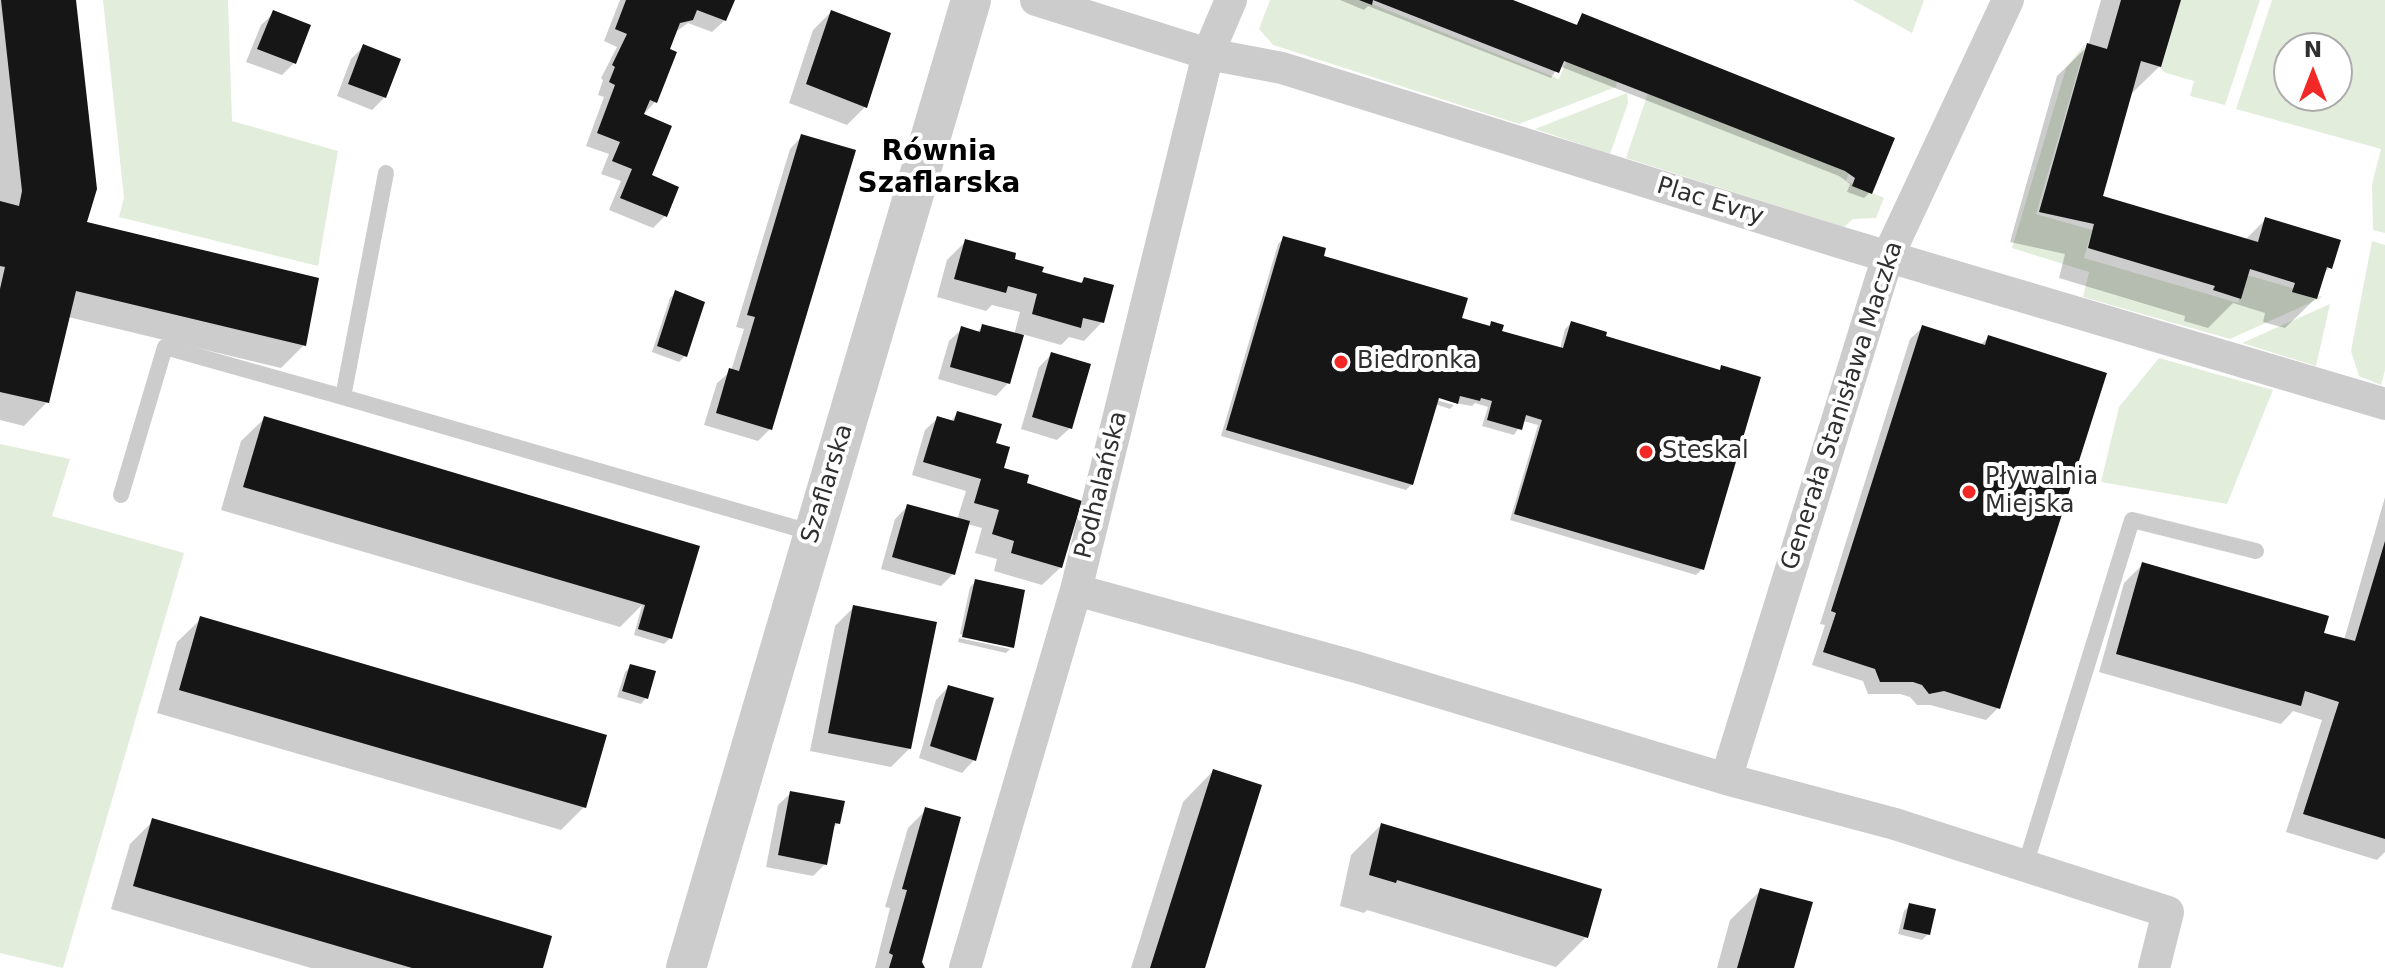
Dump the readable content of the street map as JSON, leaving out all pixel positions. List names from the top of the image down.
{
  "streets": {
    "street": [
      "Plac Evry",
      "Generała Stanisława Maczka",
      "Szaflarska",
      "Podhalańska"
    ]
  },
  "crossings": [
    ["Plac Evry", "Generała Stanisława Maczka"],
    ["Plac Evry", "Podhalańska"]
  ],
  "districts": ["Równia Szaflarska"],
  "places": ["Biedronka", "Steskal", "Pływalnia Miejska"],
  "north": "top"
}
